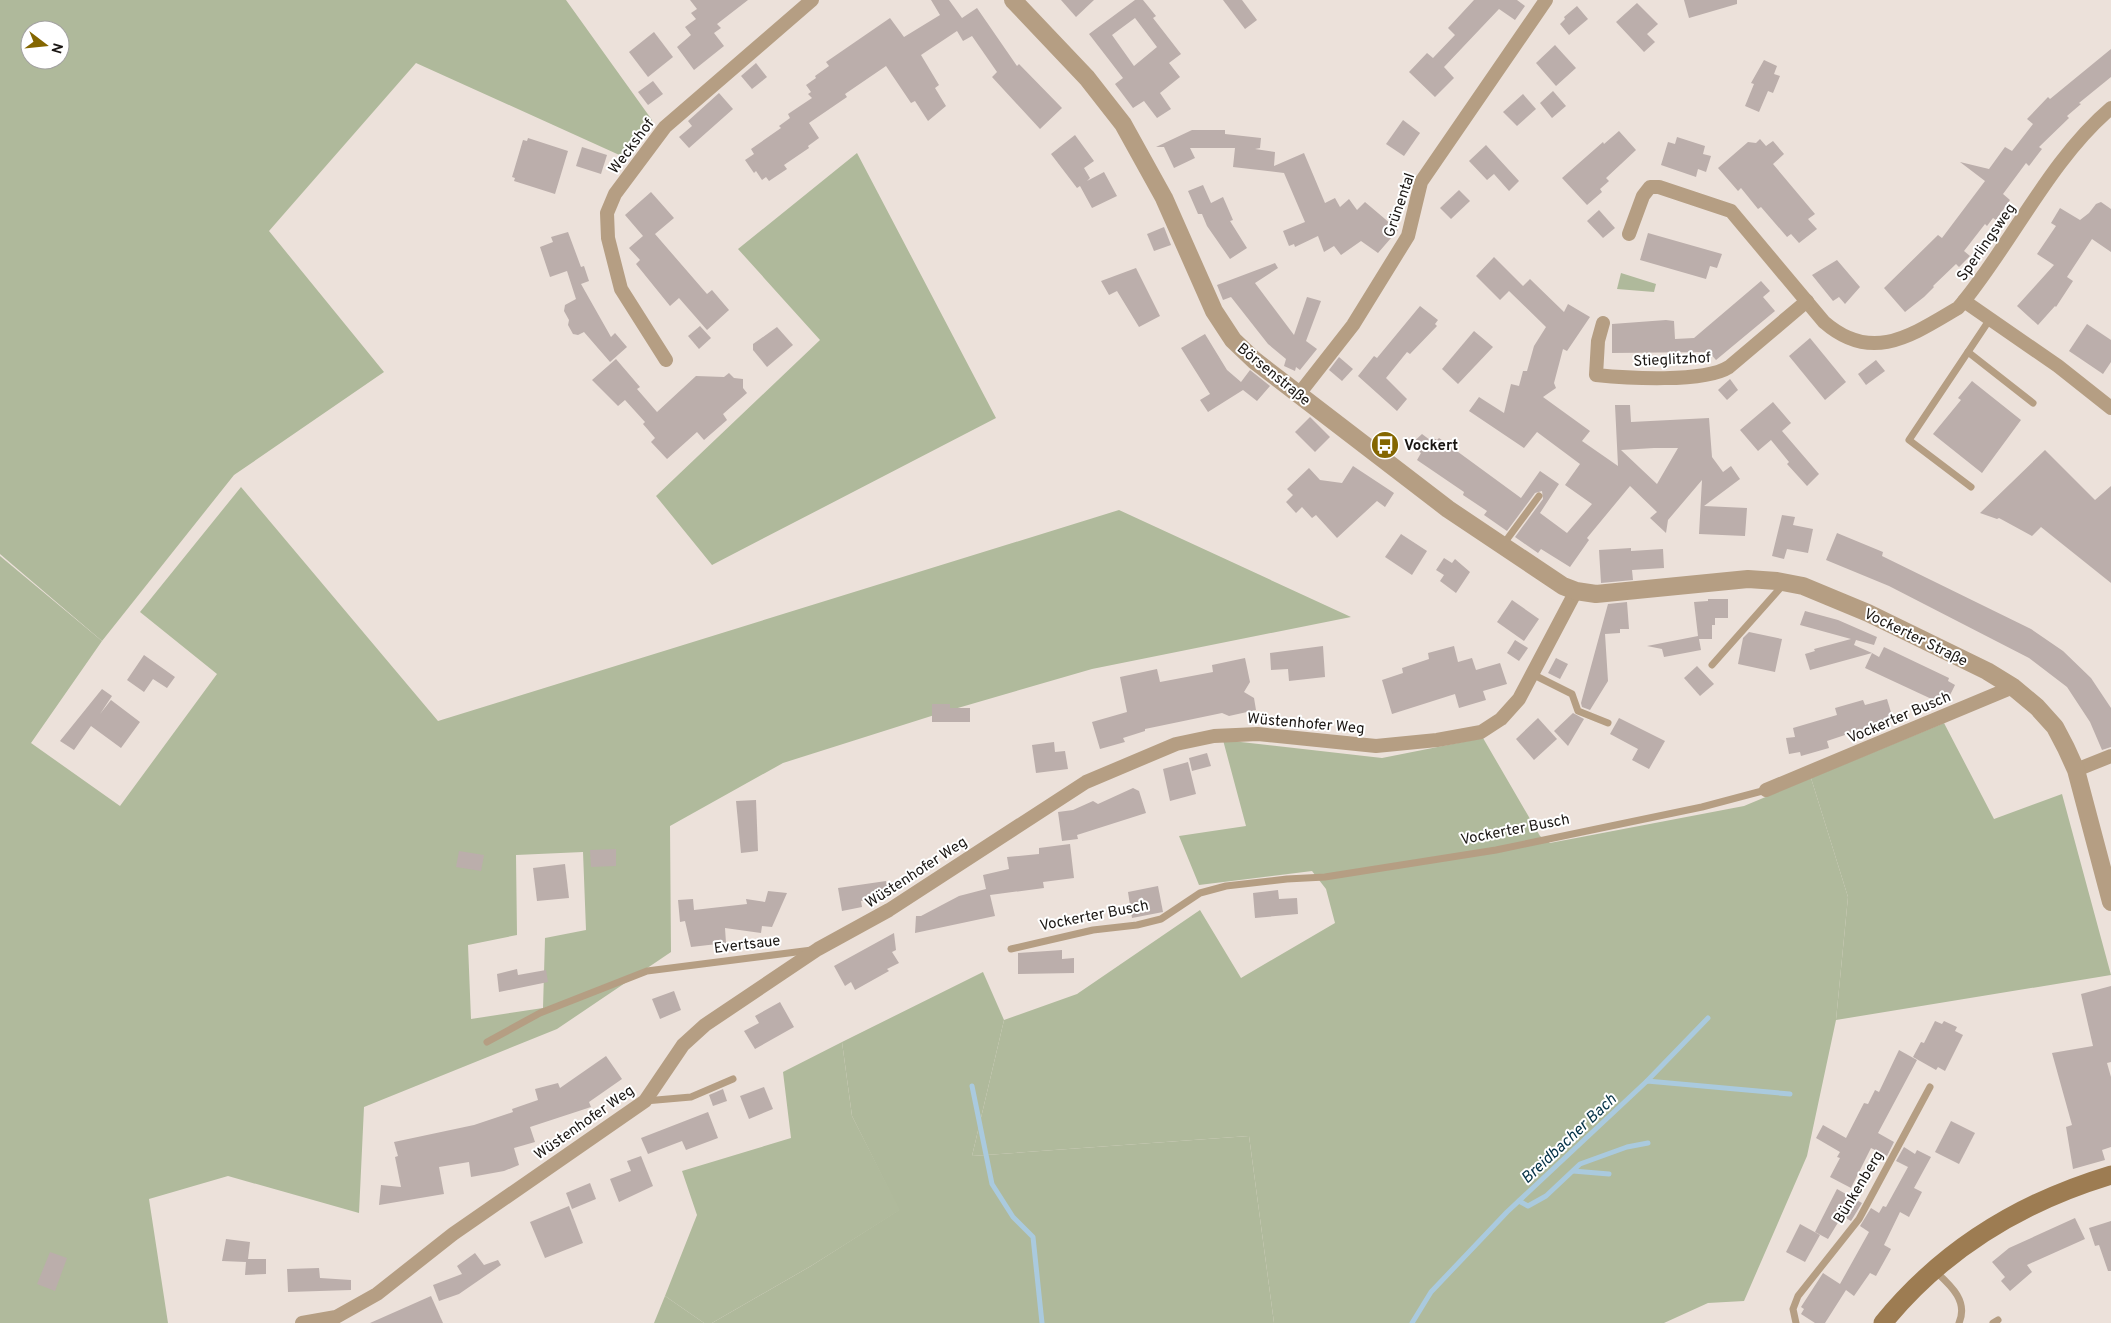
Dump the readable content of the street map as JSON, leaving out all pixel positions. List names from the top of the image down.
{
  "streets": {
    "street": [
      "Weckshof",
      "Grünental",
      "Sperlingsweg",
      "Stieglitzhof",
      "Börsenstraße",
      "Vockerter Straße",
      "Vockerter Busch",
      "Wüstenhofer Weg"
    ],
    "lane": ["Evertsaue", "Bünkenberg"]
  },
  "crossings": [
    ["Grünental", "Börsenstraße"],
    ["Börsenstraße", "Vockerter Straße"],
    ["Börsenstraße", "Wüstenhofer Weg"],
    ["Vockerter Straße", "Vockerter Busch"],
    ["Vockerter Straße", "Wüstenhofer Weg"],
    ["Wüstenhofer Weg", "Evertsaue"]
  ],
  "water": ["Breidbacher Bach"],
  "places": {
    "bus stop": ["Vockert"]
  },
  "north": "right"
}
